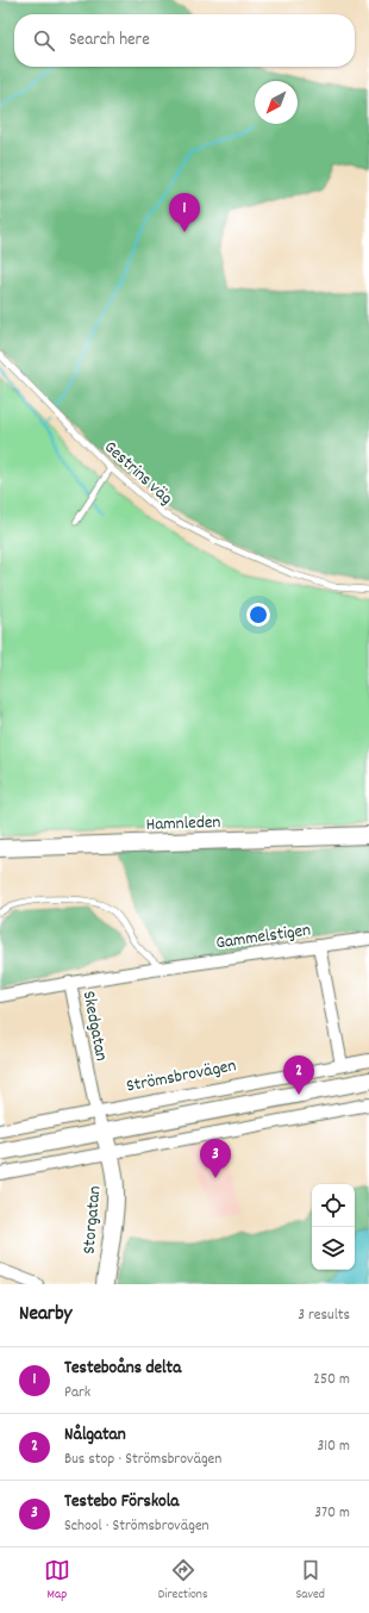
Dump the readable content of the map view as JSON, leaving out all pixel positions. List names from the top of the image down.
{
  "streets": {
    "street": [
      "Hamnleden",
      "Gammelstigen",
      "Skedgatan",
      "Strömsbrovägen",
      "Storgatan"
    ],
    "lane": ["Gestrins väg"]
  },
  "crossings": [
    ["Gammelstigen", "Skedgatan"],
    ["Skedgatan", "Strömsbrovägen"],
    ["Skedgatan", "Storgatan"]
  ],
  "north": "bottom left",
  "page": {
    "search": "Search here",
    "pins": ["1", "2", "3"],
    "heading": ["Nearby", "3 results"],
    "list": [
      {
        "mark": "1",
        "name": "Testeboåns delta",
        "note": "Park",
        "value": "250 m"
      },
      {
        "mark": "2",
        "name": "Nålgatan",
        "note": "Bus stop · Strömsbrovägen",
        "value": "310 m"
      },
      {
        "mark": "3",
        "name": "Testebo Förskola",
        "note": "School · Strömsbrovägen",
        "value": "370 m"
      }
    ],
    "nav": ["Map", "Directions", "Saved"]
  }
}
